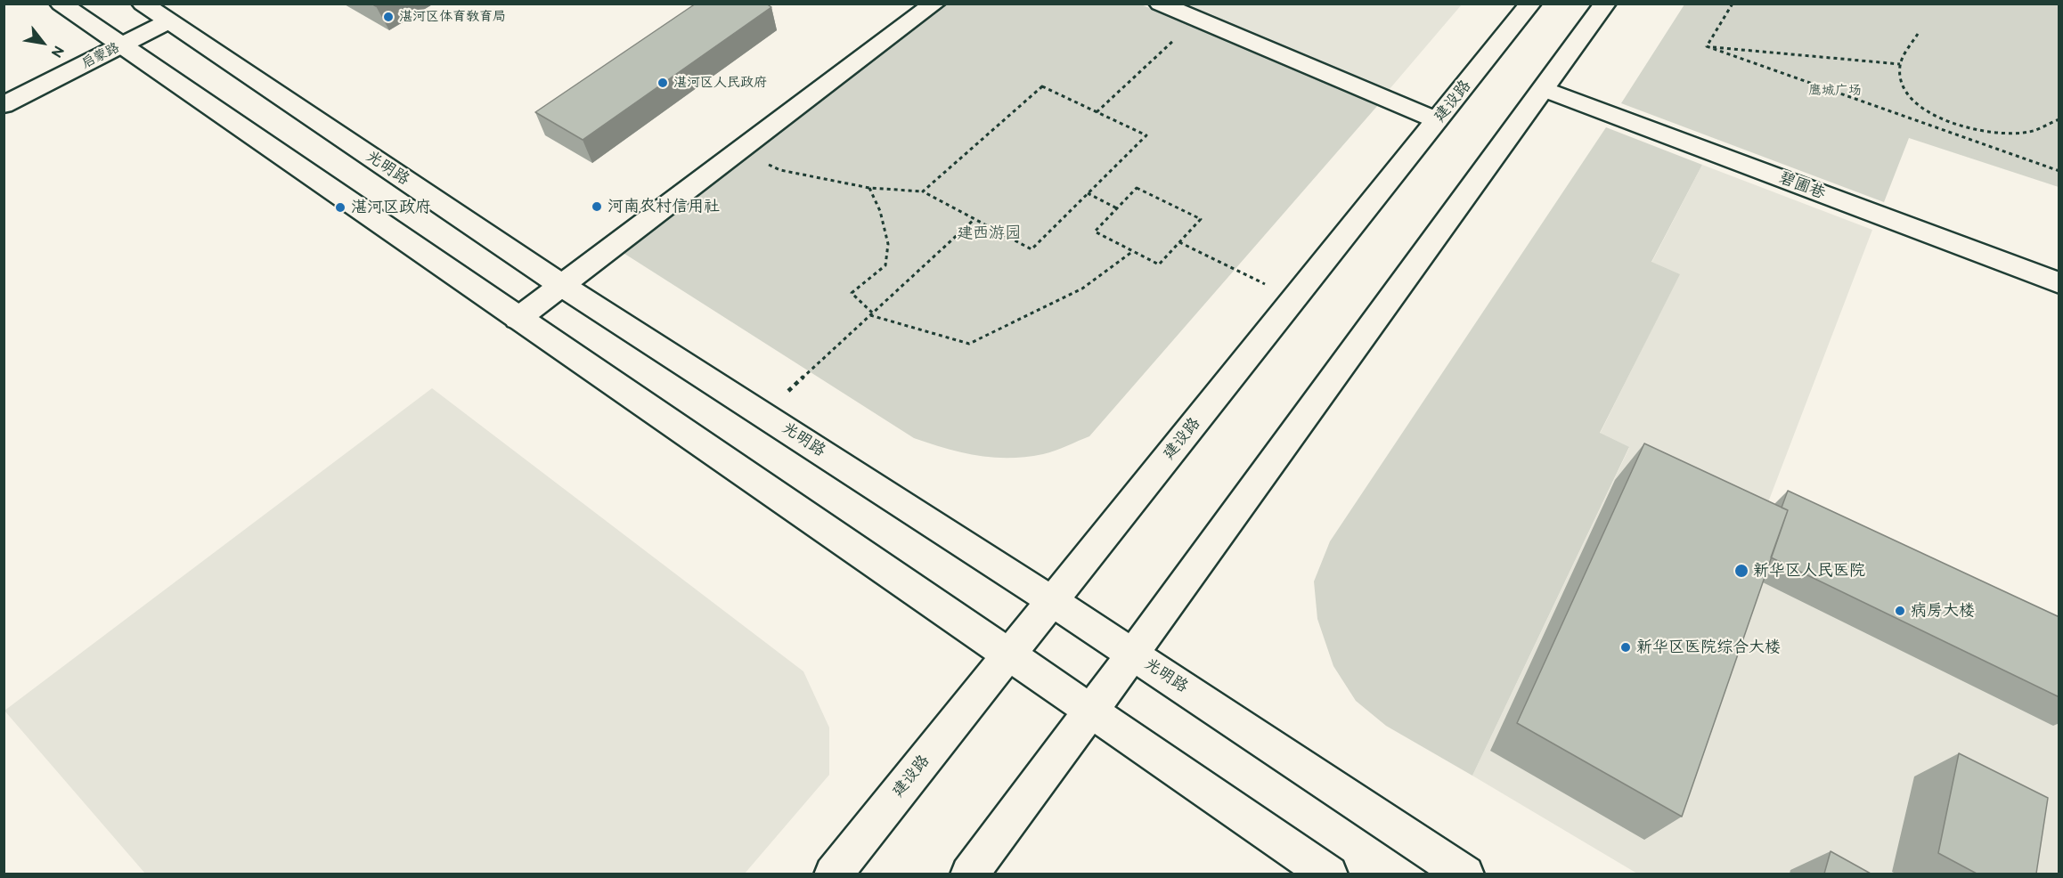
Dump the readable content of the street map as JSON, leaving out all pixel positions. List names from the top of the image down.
{
  "streets": {
    "main road": [
      "启蒙路",
      "建设路",
      "光明路",
      "碧圃巷"
    ]
  },
  "crossings": [
    ["启蒙路", "光明路"],
    ["建设路", "光明路"]
  ],
  "parks": ["鹰城广场", "建西游园"],
  "places": [
    "湛河区体育教育局",
    "湛河区人民政府",
    "河南农村信用社",
    "湛河区政府",
    "新华区人民医院",
    "病房大楼",
    "新华区医院综合大楼"
  ],
  "north": "bottom right"
}
